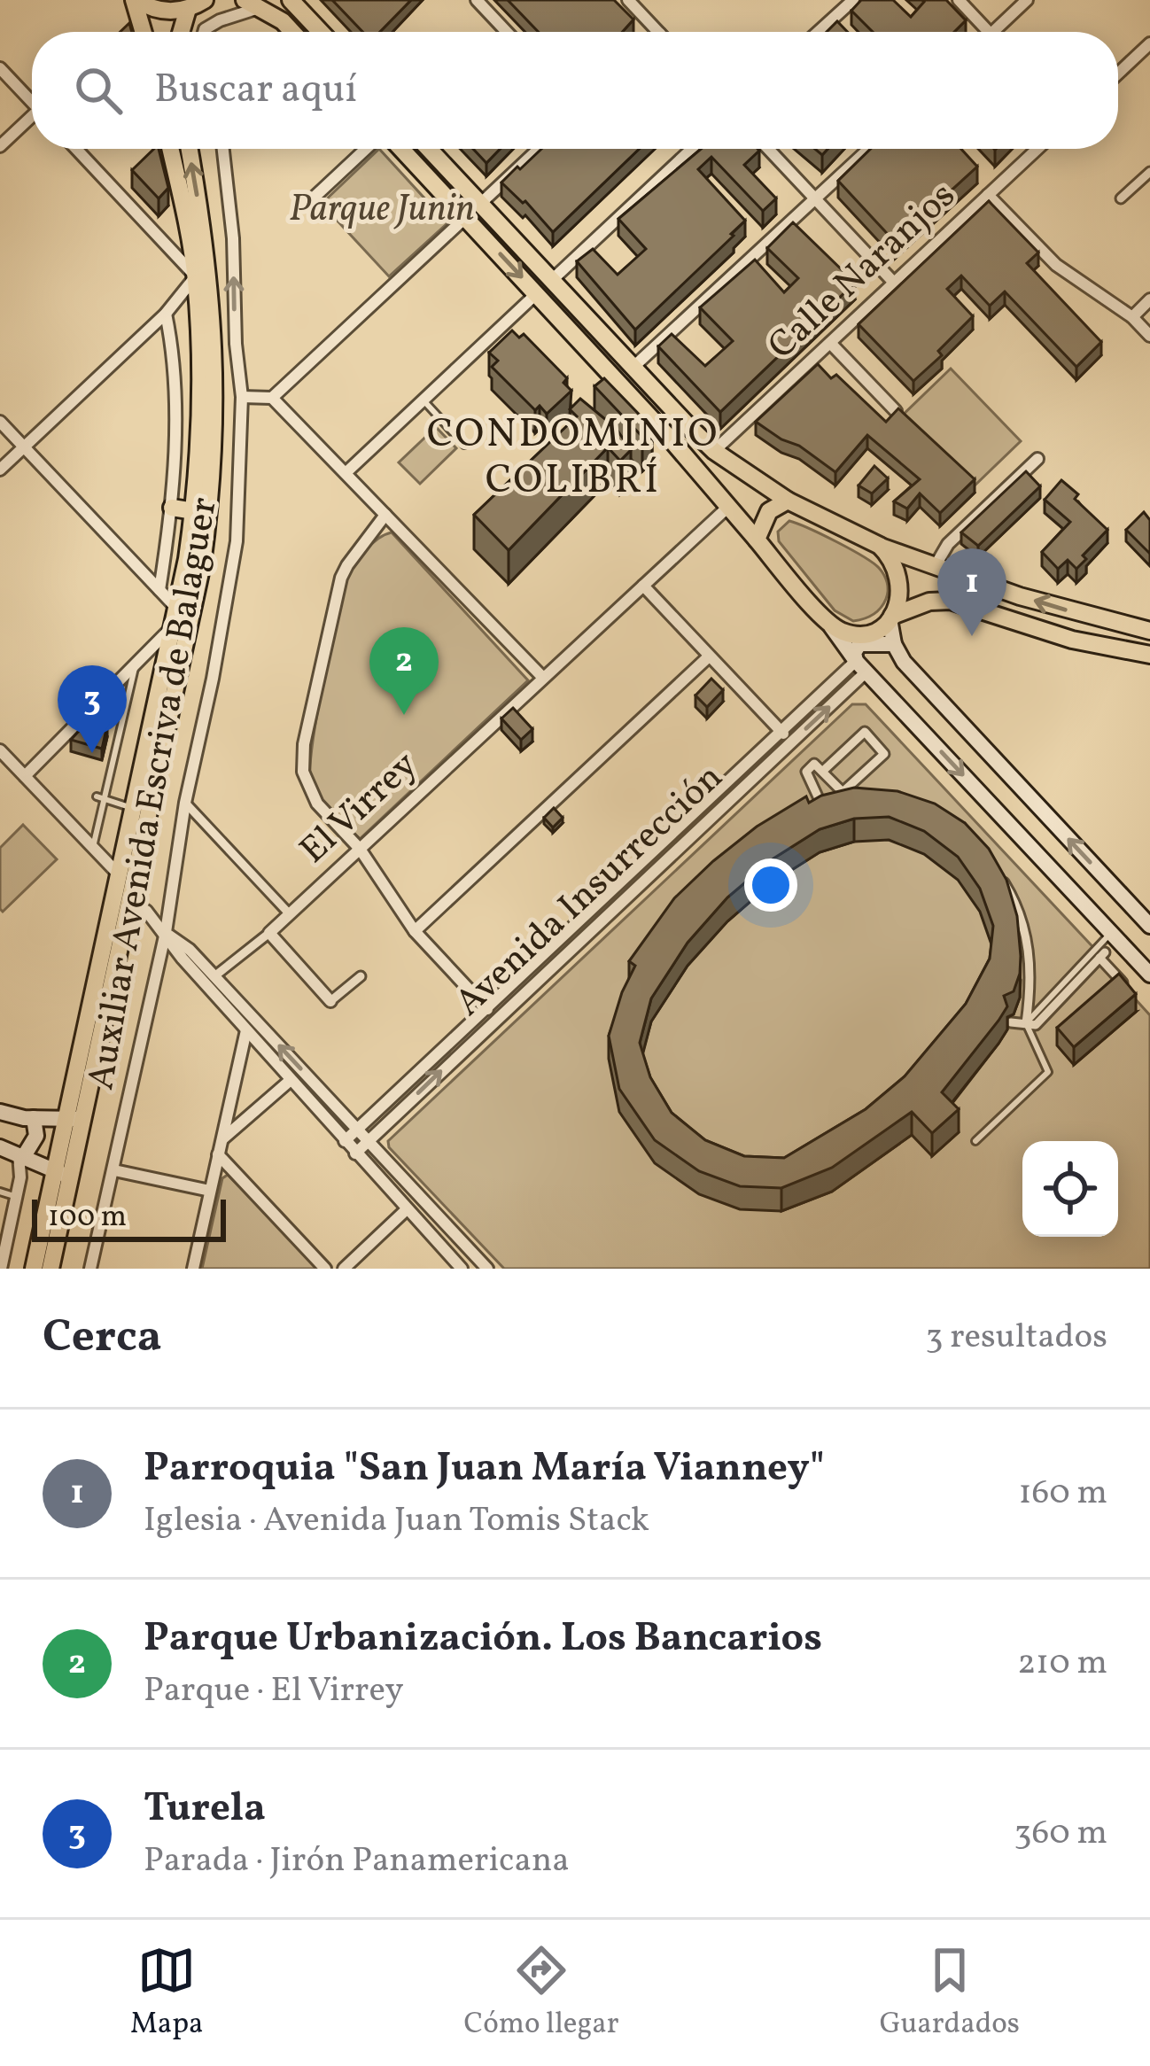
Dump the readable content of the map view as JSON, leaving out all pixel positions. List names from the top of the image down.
{
  "streets": {
    "street": [
      "Calle Naranjos",
      "Auxiliar Avenida Escriva de Balaguer",
      "El Virrey",
      "Avenida Insurrección"
    ]
  },
  "districts": ["CONDOMINIO COLIBRÍ"],
  "parks": ["Parque Junin"],
  "scale_bar": "100 m",
  "page": {
    "search": "Buscar aquí",
    "pins": ["1", "2", "3"],
    "scale": "100 m",
    "heading": ["Cerca", "3 resultados"],
    "list": [
      {
        "mark": "1",
        "name": "Parroquia \"San Juan María Vianney\"",
        "note": "Iglesia · Avenida Juan Tomis Stack",
        "value": "160 m"
      },
      {
        "mark": "2",
        "name": "Parque Urbanización. Los Bancarios",
        "note": "Parque · El Virrey",
        "value": "210 m"
      },
      {
        "mark": "3",
        "name": "Turela",
        "note": "Parada · Jirón Panamericana",
        "value": "360 m"
      }
    ],
    "nav": ["Mapa", "Cómo llegar", "Guardados"]
  }
}
